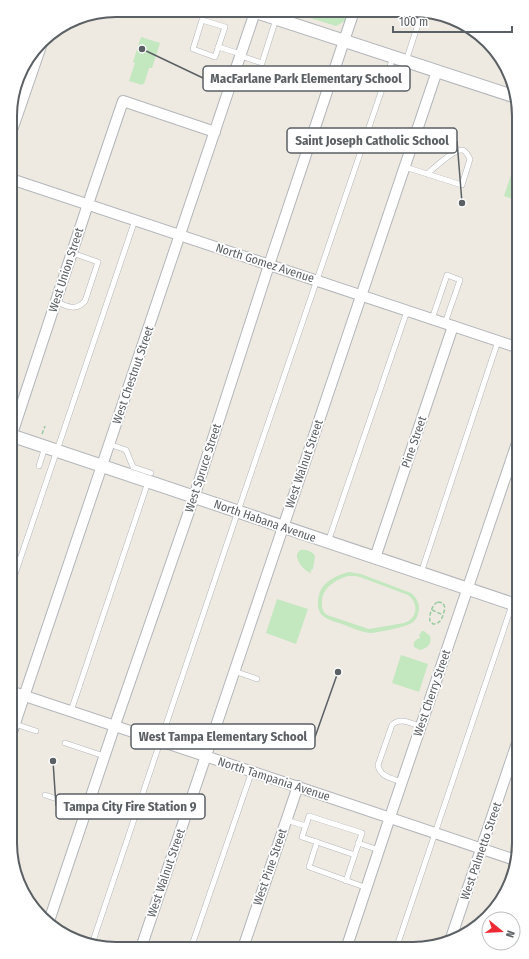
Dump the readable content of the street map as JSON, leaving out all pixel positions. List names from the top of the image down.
{
  "streets": {
    "street": [
      "North Gomez Avenue",
      "West Union Street",
      "West Chestnut Street",
      "Pine Street",
      "West Walnut Street",
      "West Spruce Street",
      "North Habana Avenue",
      "West Cherry Street",
      "North Tampania Avenue",
      "West Palmetto Street",
      "West Pine Street"
    ]
  },
  "crossings": [
    ["North Gomez Avenue", "West Union Street"],
    ["North Gomez Avenue", "West Chestnut Street"],
    ["North Gomez Avenue", "Pine Street"],
    ["North Gomez Avenue", "West Walnut Street"],
    ["North Gomez Avenue", "West Spruce Street"],
    ["West Union Street", "West Chestnut Street"],
    ["West Chestnut Street", "North Habana Avenue"],
    ["West Chestnut Street", "North Tampania Avenue"],
    ["Pine Street", "North Habana Avenue"],
    ["West Walnut Street", "North Habana Avenue"],
    ["West Walnut Street", "North Tampania Avenue"],
    ["West Spruce Street", "North Habana Avenue"],
    ["West Spruce Street", "North Tampania Avenue"],
    ["North Habana Avenue", "West Cherry Street"],
    ["West Cherry Street", "North Tampania Avenue"],
    ["North Tampania Avenue", "West Palmetto Street"],
    ["North Tampania Avenue", "West Pine Street"]
  ],
  "places": [
    "MacFarlane Park Elementary School",
    "Saint Joseph Catholic School",
    "West Tampa Elementary School",
    "Tampa City Fire Station 9"
  ],
  "scale_bar": "100 m",
  "north": "right"
}
